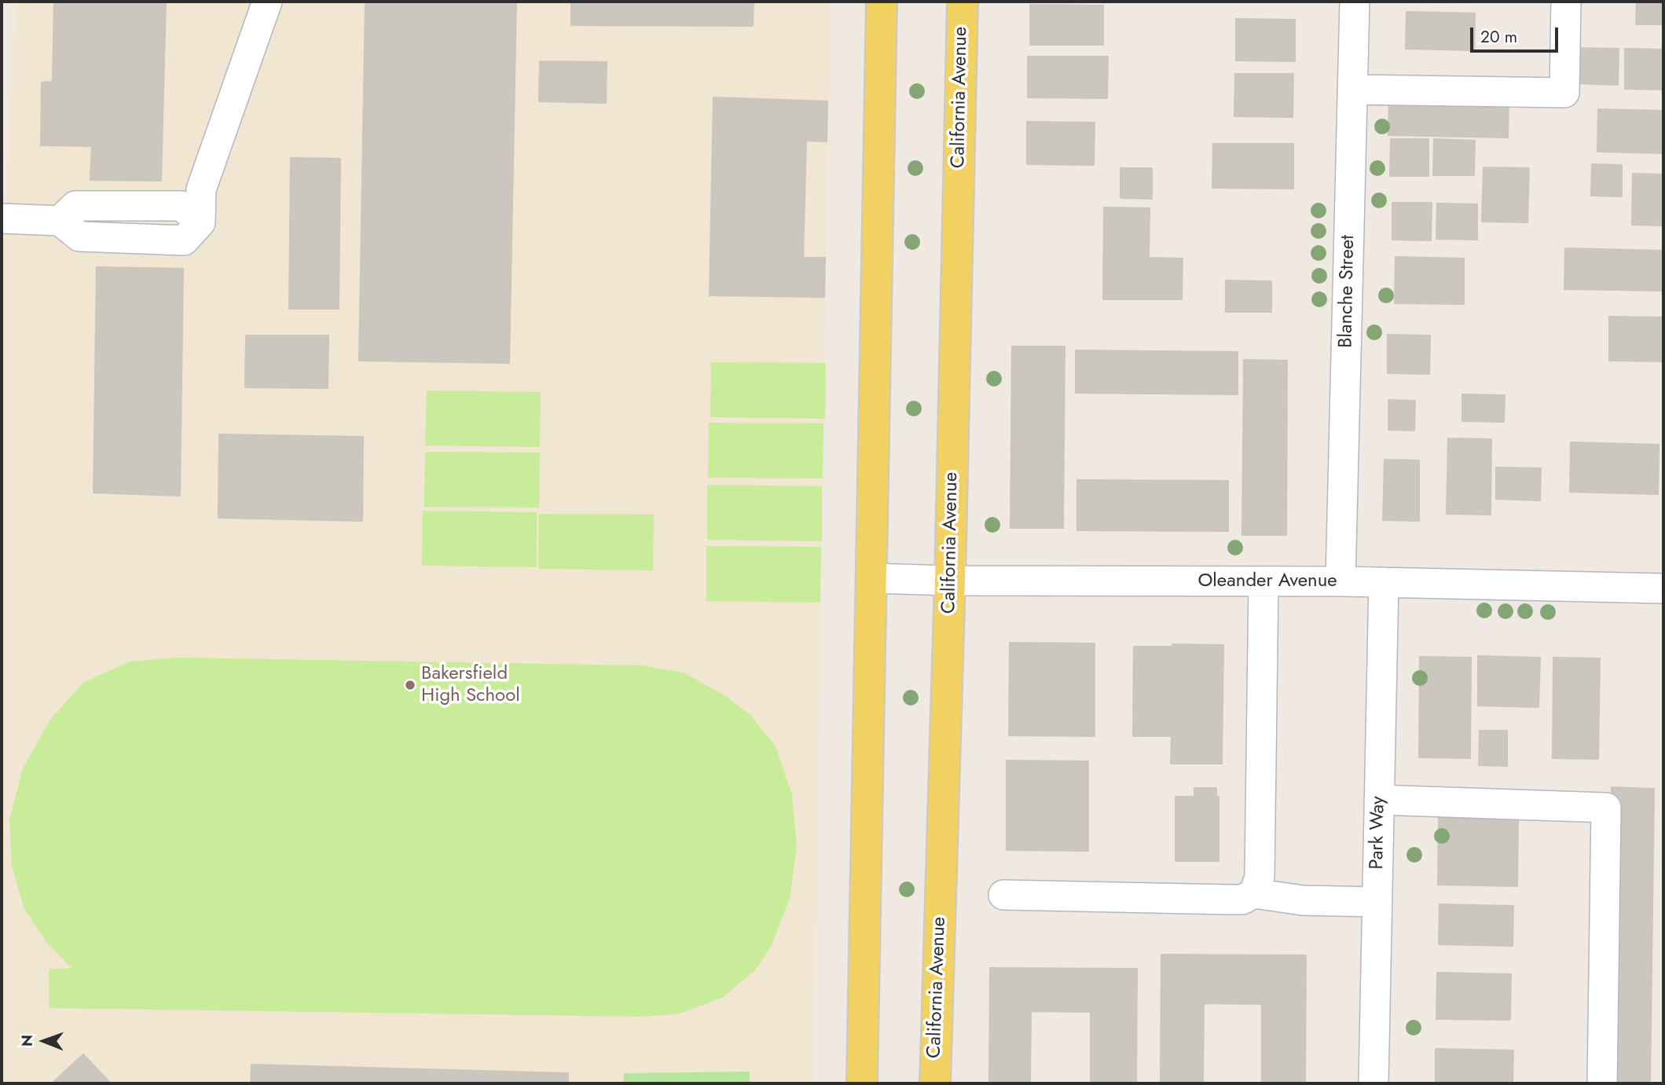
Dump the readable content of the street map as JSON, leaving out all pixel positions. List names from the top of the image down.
{
  "streets": {
    "main road": ["California Avenue"],
    "street": ["Blanche Street", "Oleander Avenue", "Park Way"]
  },
  "crossings": [
    ["California Avenue", "Oleander Avenue"],
    ["Blanche Street", "Oleander Avenue"],
    ["Oleander Avenue", "Park Way"]
  ],
  "places": ["Bakersfield High School"],
  "scale_bar": "20 m",
  "north": "left"
}
